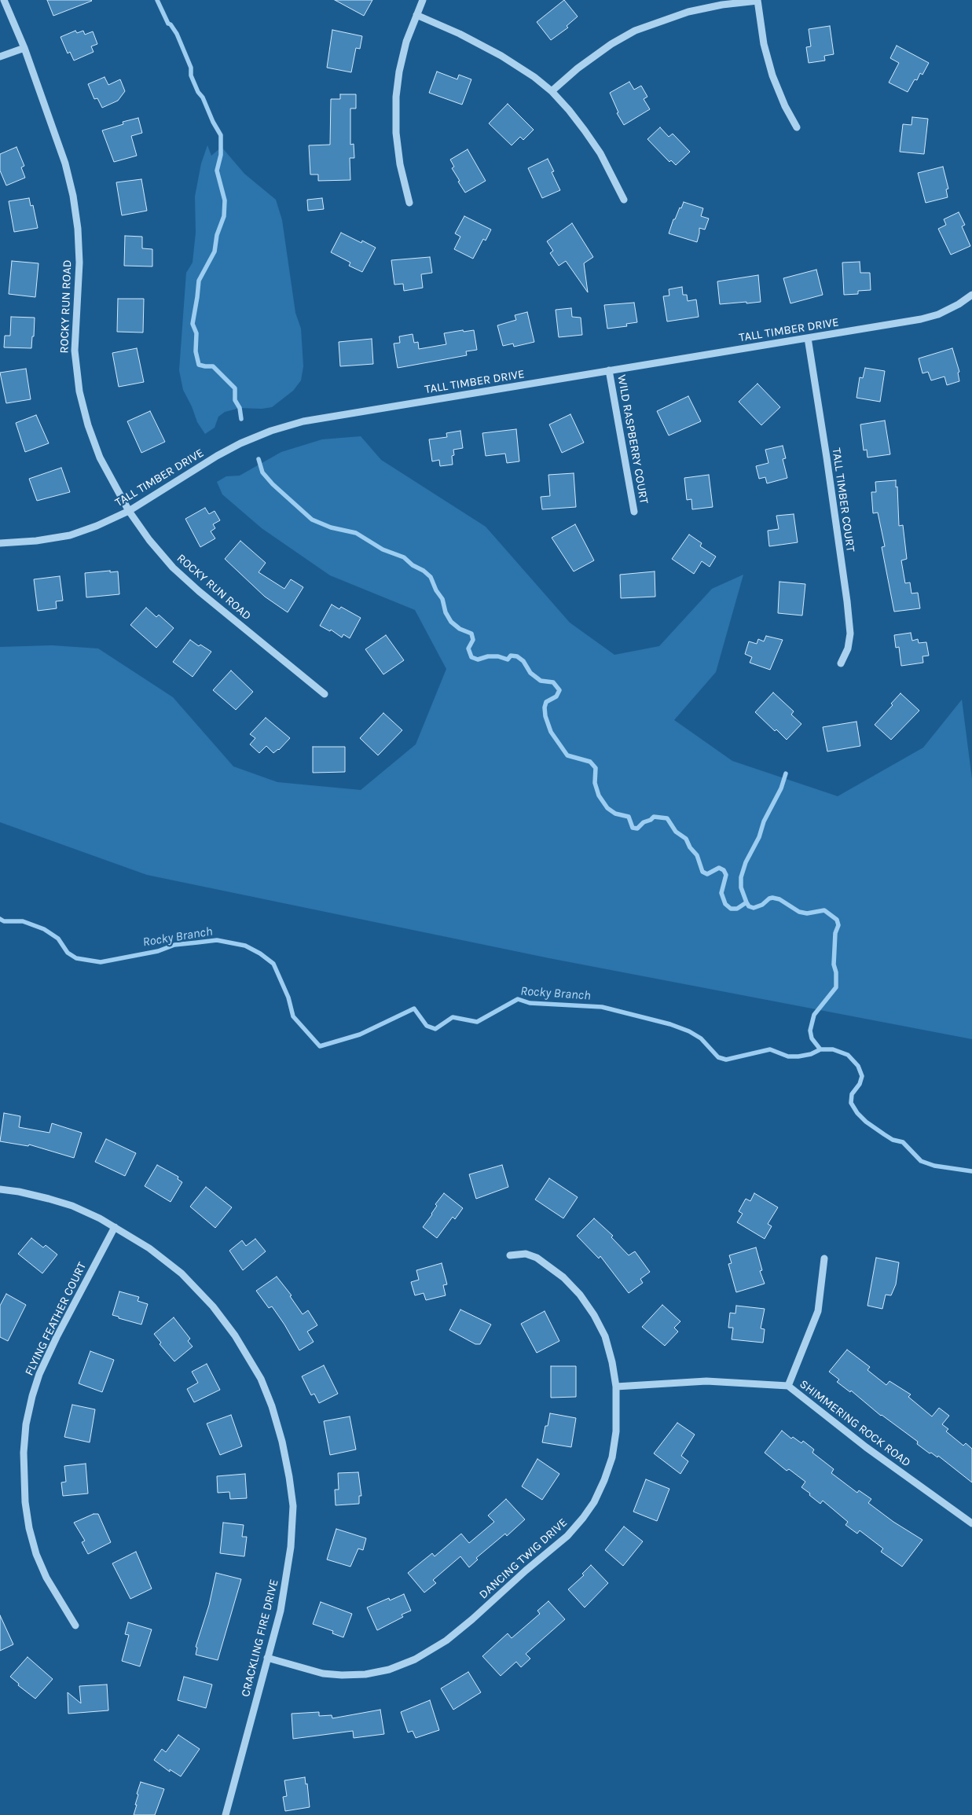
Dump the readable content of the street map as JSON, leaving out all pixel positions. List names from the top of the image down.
{
  "streets": {
    "street": [
      "ROCKY RUN ROAD",
      "TALL TIMBER DRIVE",
      "WILD RASPBERRY COURT",
      "TALL TIMBER COURT",
      "FLYING FEATHER COURT",
      "SHIMMERING ROCK ROAD",
      "DANCING TWIG DRIVE",
      "CRACKLING FIRE DRIVE"
    ]
  },
  "crossings": [
    ["ROCKY RUN ROAD", "TALL TIMBER DRIVE"],
    ["TALL TIMBER DRIVE", "WILD RASPBERRY COURT"],
    ["TALL TIMBER DRIVE", "TALL TIMBER COURT"],
    ["FLYING FEATHER COURT", "CRACKLING FIRE DRIVE"],
    ["SHIMMERING ROCK ROAD", "DANCING TWIG DRIVE"],
    ["DANCING TWIG DRIVE", "CRACKLING FIRE DRIVE"]
  ],
  "water": ["Rocky Branch"]
}
